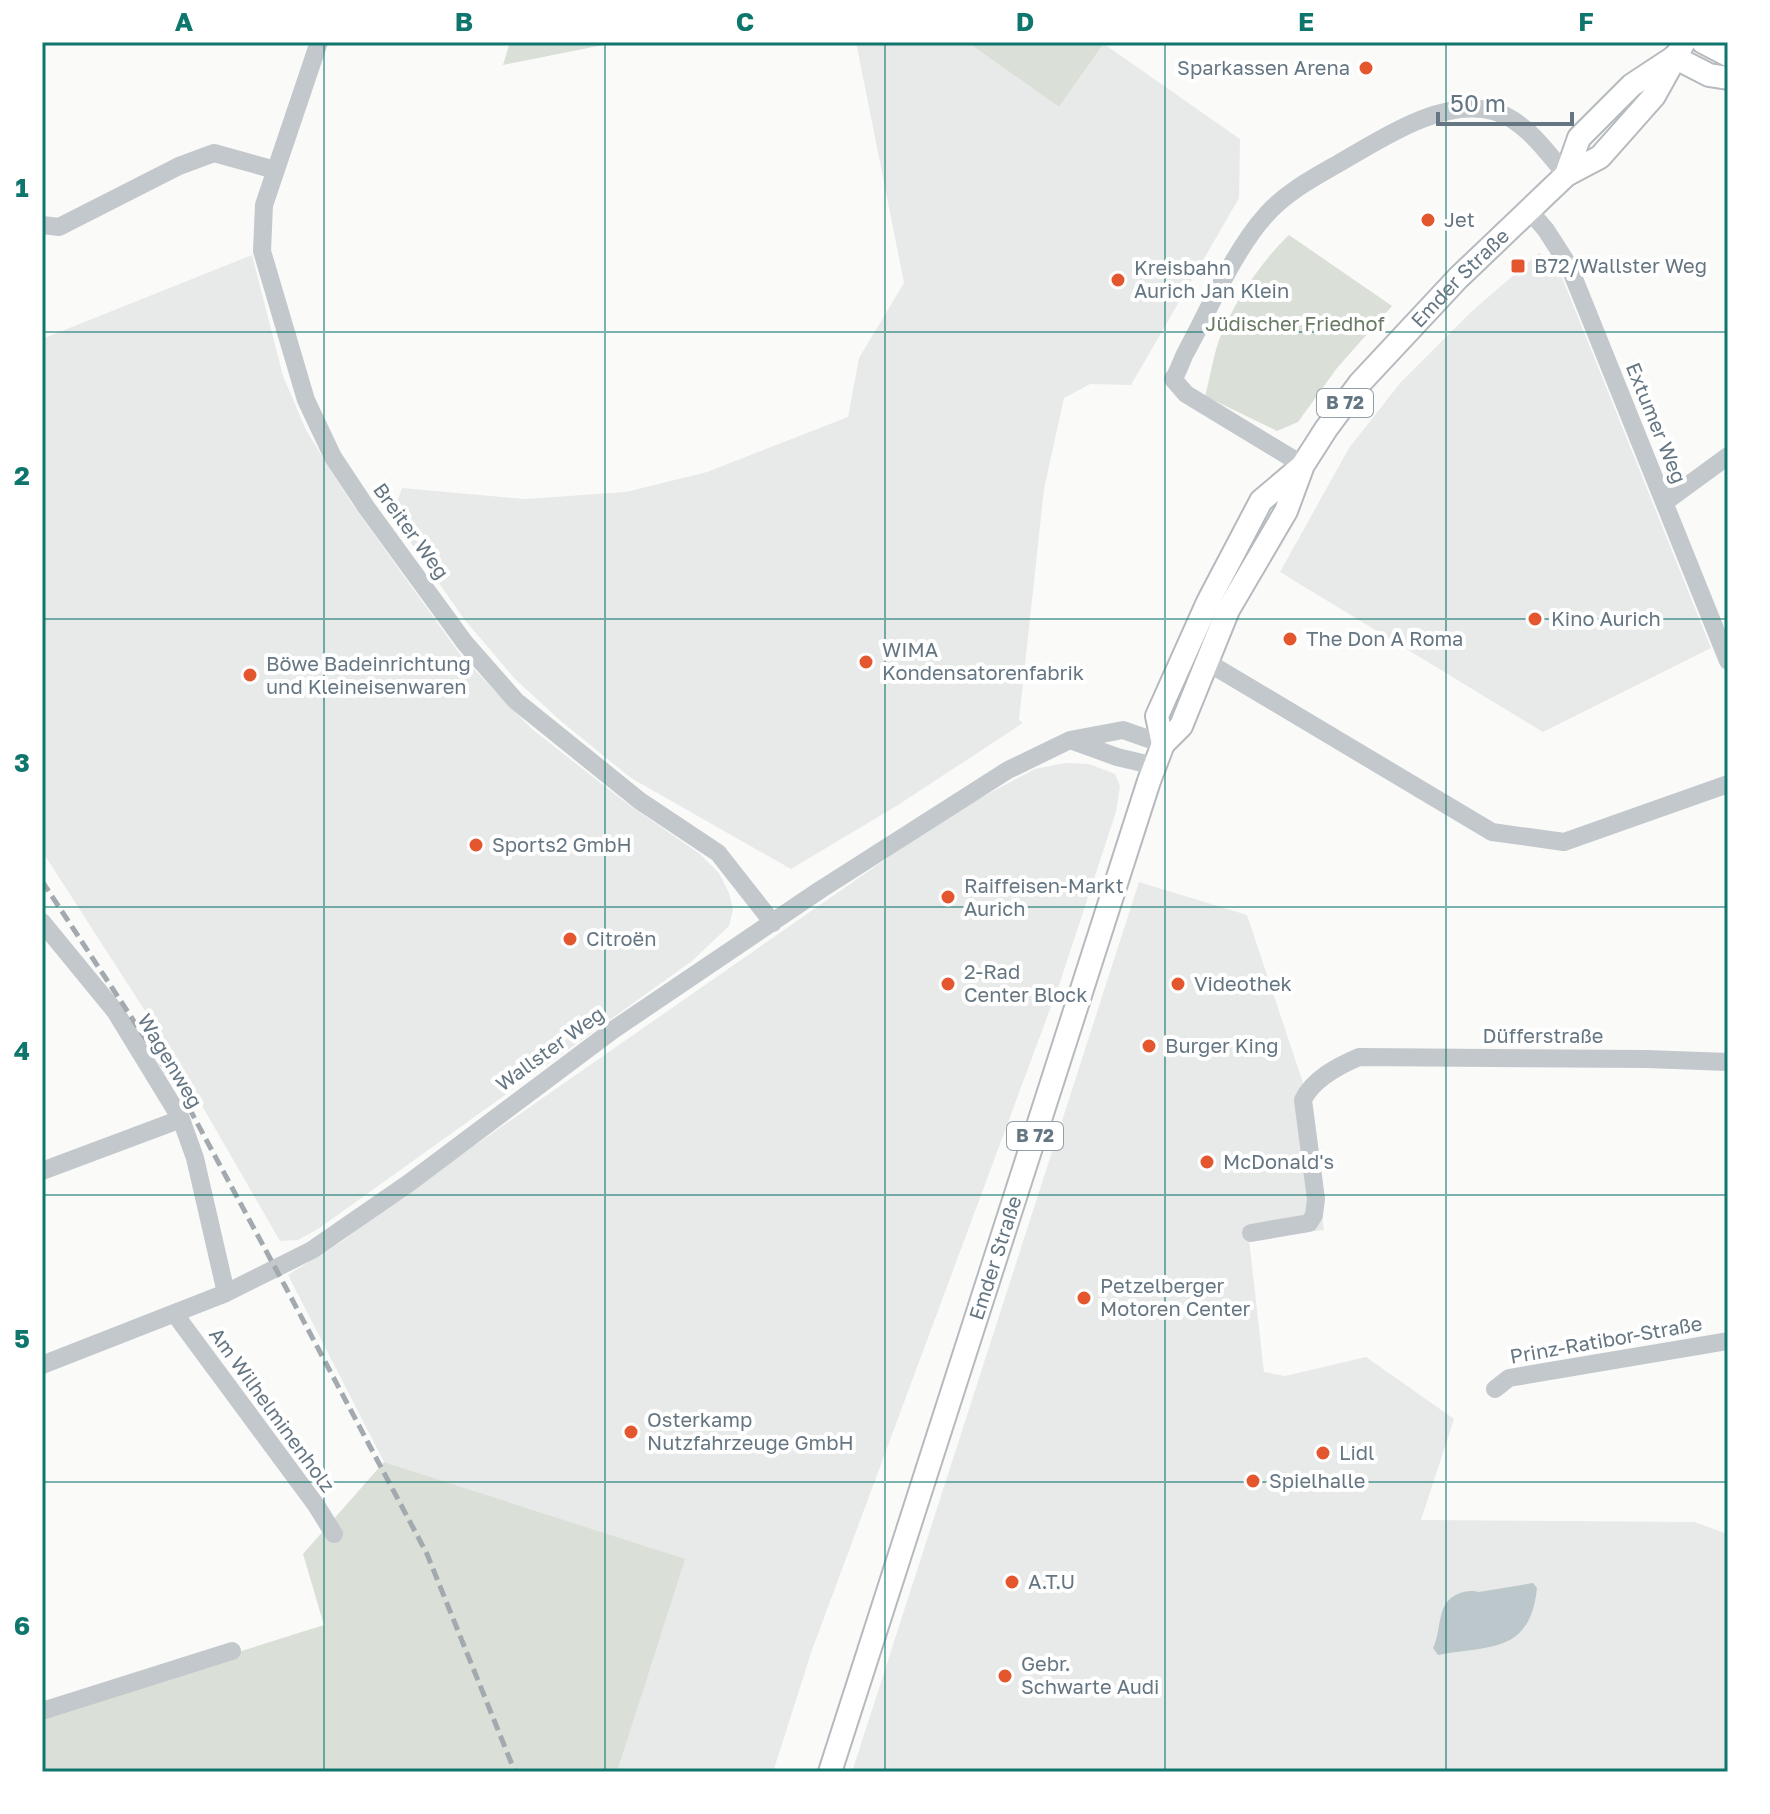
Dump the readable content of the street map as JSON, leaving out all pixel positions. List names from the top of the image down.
{
  "streets": {
    "main road": ["Emder Straße", "B 72"],
    "street": [
      "Extumer Weg",
      "Breiter Weg",
      "Düfferstraße",
      "Wallster Weg",
      "Wagenweg",
      "Prinz-Ratibor-Straße",
      "Am Wilhelminenholz"
    ]
  },
  "crossings": [
    ["Emder Straße", "Extumer Weg"],
    ["Emder Straße", "Wallster Weg"],
    ["Breiter Weg", "Wallster Weg"],
    ["Wallster Weg", "Wagenweg"],
    ["Wallster Weg", "Am Wilhelminenholz"]
  ],
  "parks": ["Jüdischer Friedhof"],
  "places": {
    "other": [
      "Sparkassen Arena",
      "Jet",
      "Kreisbahn Aurich Jan Klein",
      "Kino Aurich",
      "The Don A Roma",
      "WIMA Kondensatorenfabrik",
      "Böwe Badeinrichtung und Kleineisenwaren",
      "Sports2 GmbH",
      "Raiffeisen-Markt Aurich",
      "Citroën",
      "2-Rad Center Block",
      "Videothek",
      "Burger King",
      "McDonald's",
      "Petzelberger Motoren Center",
      "Osterkamp Nutzfahrzeuge GmbH",
      "Lidl",
      "Spielhalle",
      "A.T.U",
      "Gebr. Schwarte Audi"
    ],
    "transit": ["B72/Wallster Weg"]
  },
  "scale_bar": "50 m",
  "grid": {
    "columns": [
      "A",
      "B",
      "C",
      "D",
      "E",
      "F"
    ],
    "rows": [
      "1",
      "2",
      "3",
      "4",
      "5",
      "6"
    ]
  }
}
